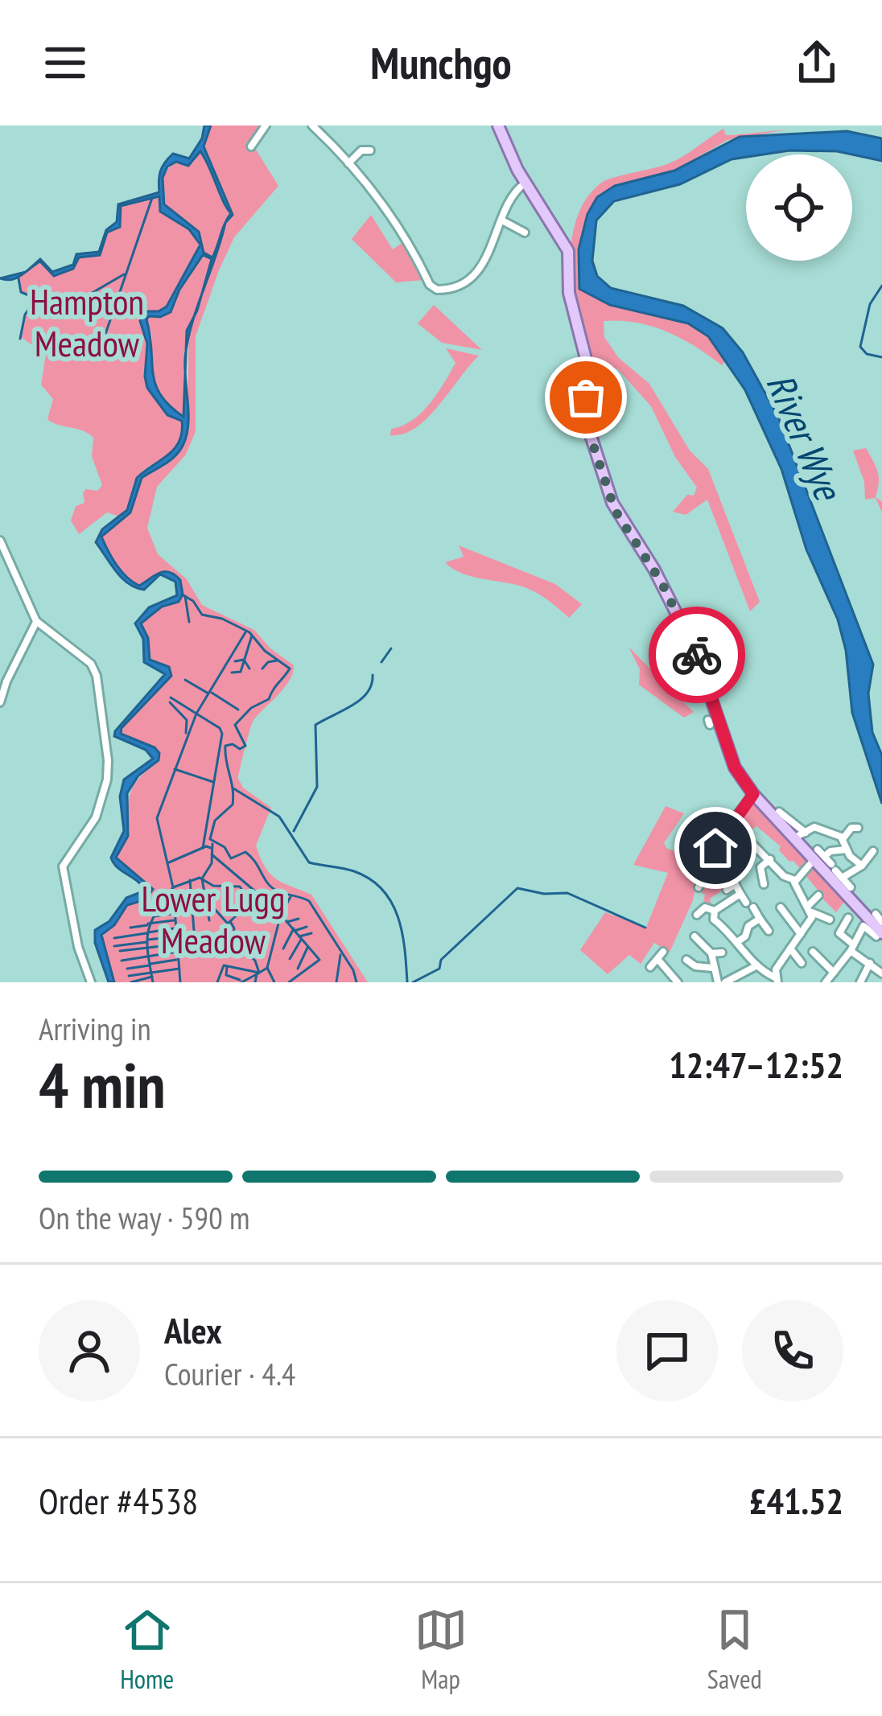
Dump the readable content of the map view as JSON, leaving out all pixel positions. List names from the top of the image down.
{
  "water": ["River Wye"],
  "parks": ["Hampton Meadow", "Lower Lugg Meadow"],
  "page": {
    "header": "Munchgo",
    "heading": ["4 min", "Arriving in", "12:47–12:52"],
    "panel": [
      "Alex",
      "Courier · 4.4",
      "Order #4538",
      "£41.52"
    ],
    "bar": "On the way · 590 m",
    "tabs": ["Home", "Map", "Saved"]
  }
}
